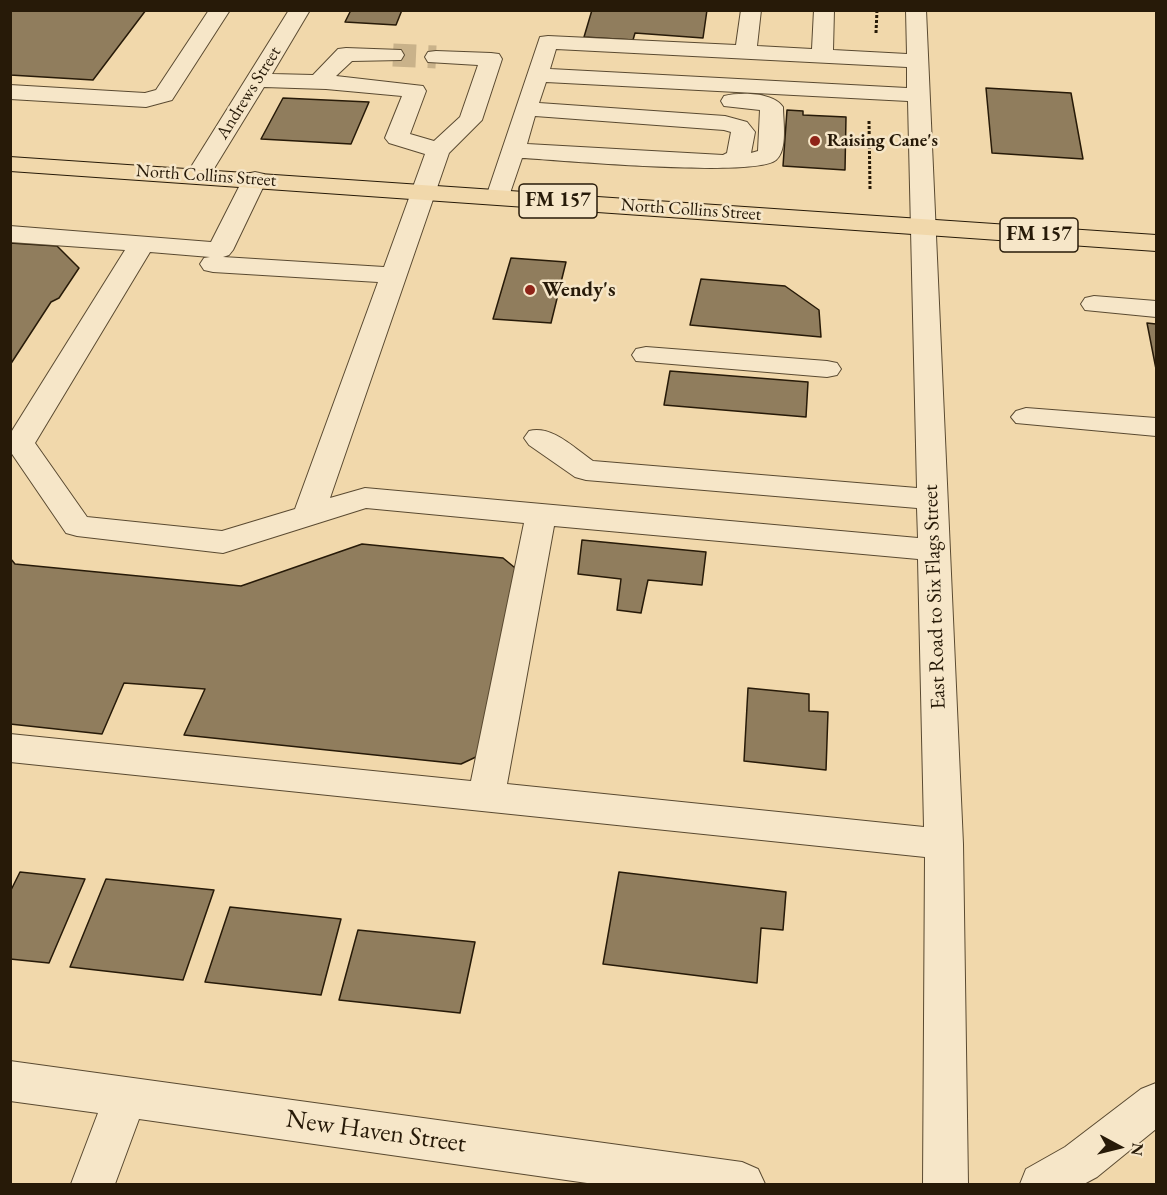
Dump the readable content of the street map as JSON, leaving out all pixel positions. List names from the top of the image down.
{
  "streets": {
    "main road": ["North Collins Street", "FM 157"],
    "street": ["Andrews Street", "East Road to Six Flags Street", "New Haven Street"]
  },
  "crossings": [
    ["Andrews Street", "North Collins Street"],
    ["North Collins Street", "East Road to Six Flags Street"]
  ],
  "places": ["Raising Cane's", "Wendy's"],
  "north": "right"
}
